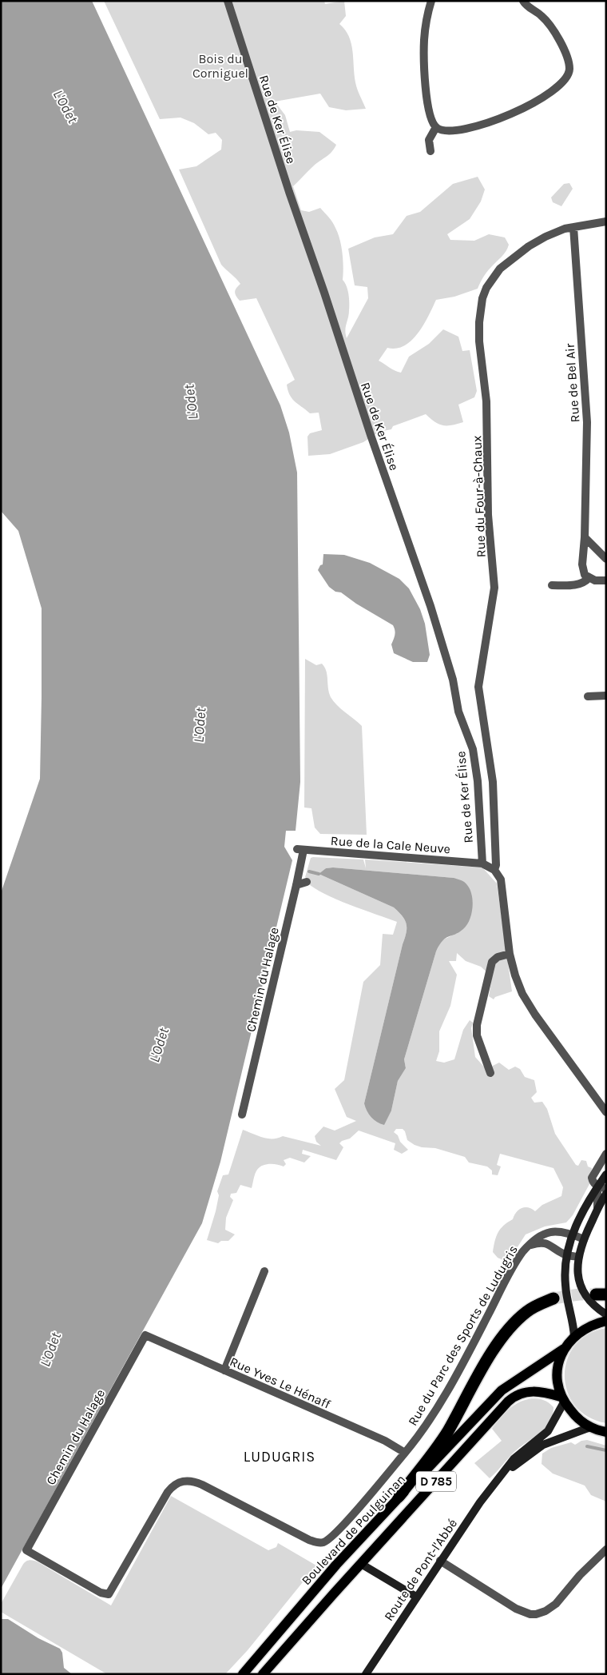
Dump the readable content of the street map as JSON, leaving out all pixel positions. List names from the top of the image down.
{
  "streets": {
    "highway": ["D 785"],
    "main road": ["Boulevard de Poulguinan", "Route de Pont-l'Abbé"],
    "street": [
      "Rue de Ker Élise",
      "Rue de Bel Air",
      "Rue du Four-à-Chaux",
      "Rue de la Cale Neuve",
      "Chemin du Halage",
      "Rue du Parc des Sports de Ludugris",
      "Rue Yves Le Hénaff"
    ]
  },
  "crossings": [
    ["Rue de Ker Élise", "Rue de la Cale Neuve"],
    ["Rue de Bel Air", "Rue du Four-à-Chaux"],
    ["Rue du Four-à-Chaux", "Rue de la Cale Neuve"],
    ["Rue de la Cale Neuve", "Chemin du Halage"],
    ["Chemin du Halage", "Rue du Parc des Sports de Ludugris"],
    ["Chemin du Halage", "Rue Yves Le Hénaff"],
    ["Rue du Parc des Sports de Ludugris", "Rue Yves Le Hénaff"],
    ["D 785", "Boulevard de Poulguinan"],
    ["D 785", "Route de Pont-l'Abbé"]
  ],
  "districts": ["LUDUGRIS"],
  "water": ["L'Odet"],
  "parks": ["Bois du Corniguel"]
}
